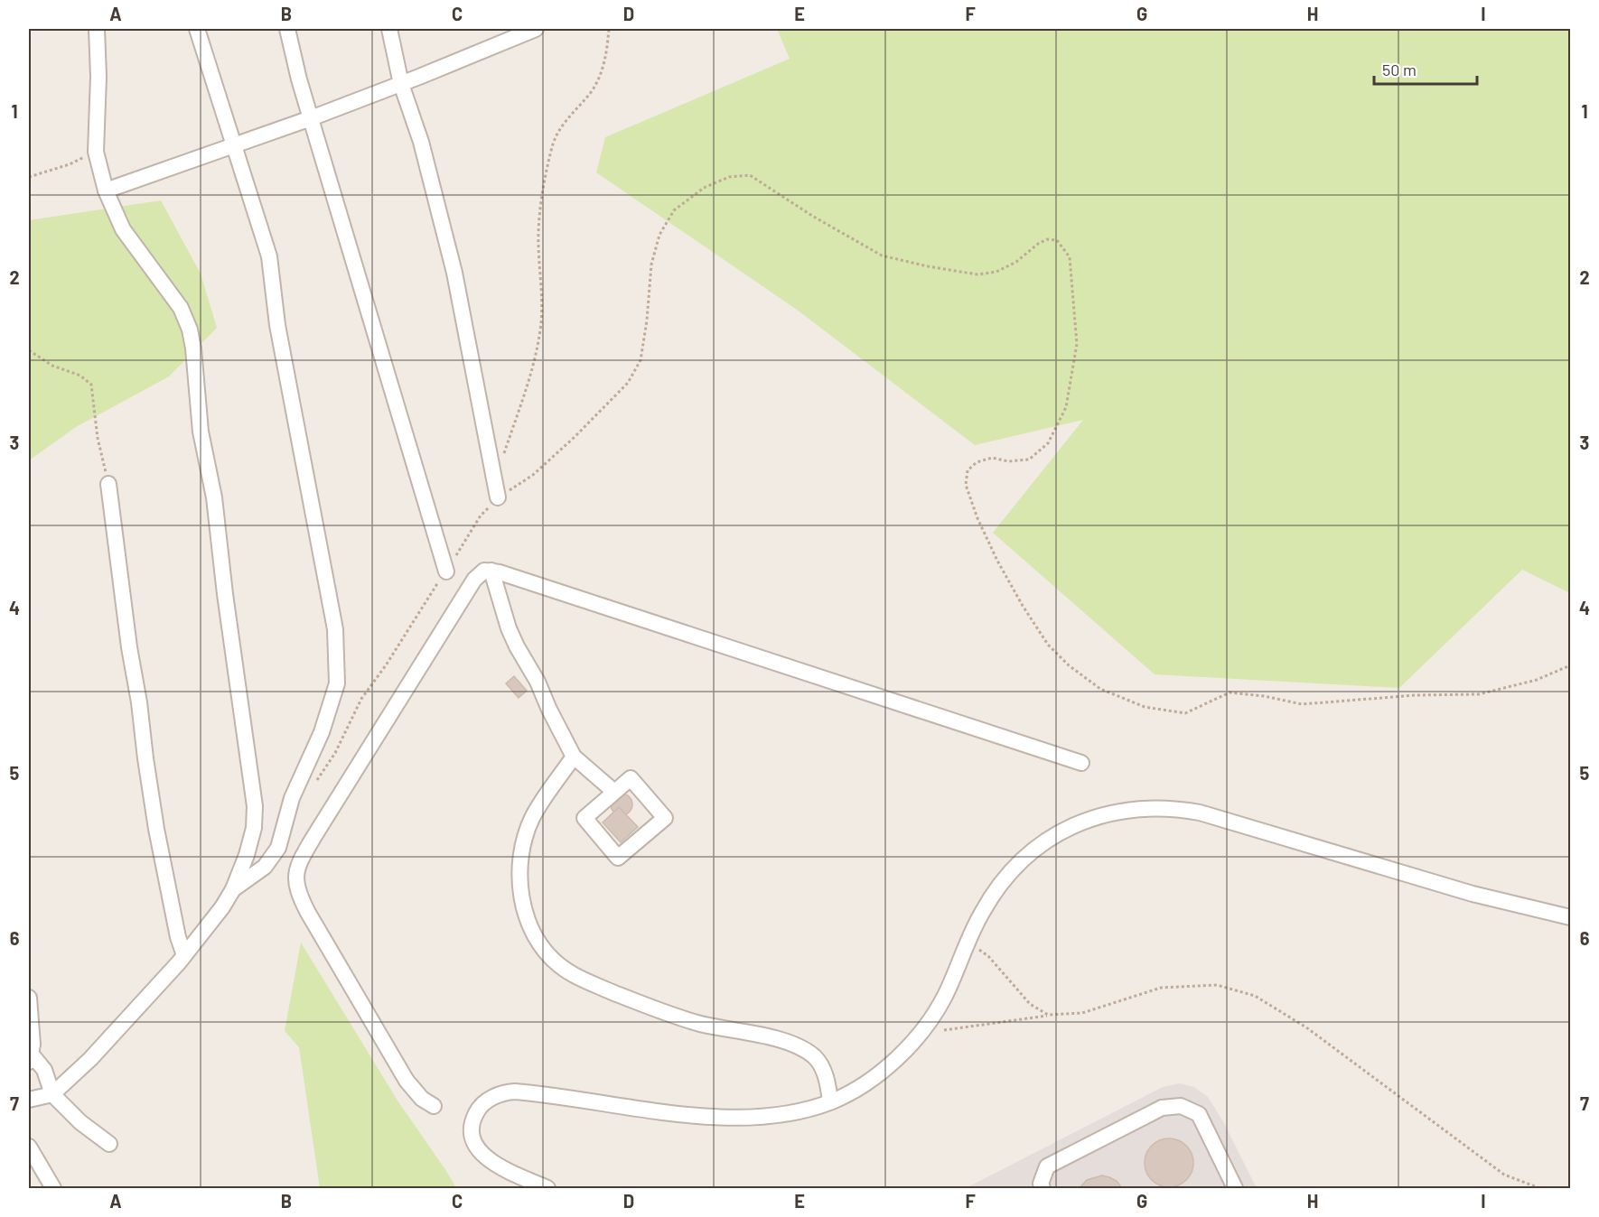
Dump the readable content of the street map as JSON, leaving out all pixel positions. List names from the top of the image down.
{
  "scale_bar": "50 m",
  "grid": {
    "columns": [
      "A",
      "B",
      "C",
      "D",
      "E",
      "F",
      "G",
      "H",
      "I"
    ],
    "rows": [
      "1",
      "2",
      "3",
      "4",
      "5",
      "6",
      "7"
    ]
  }
}
